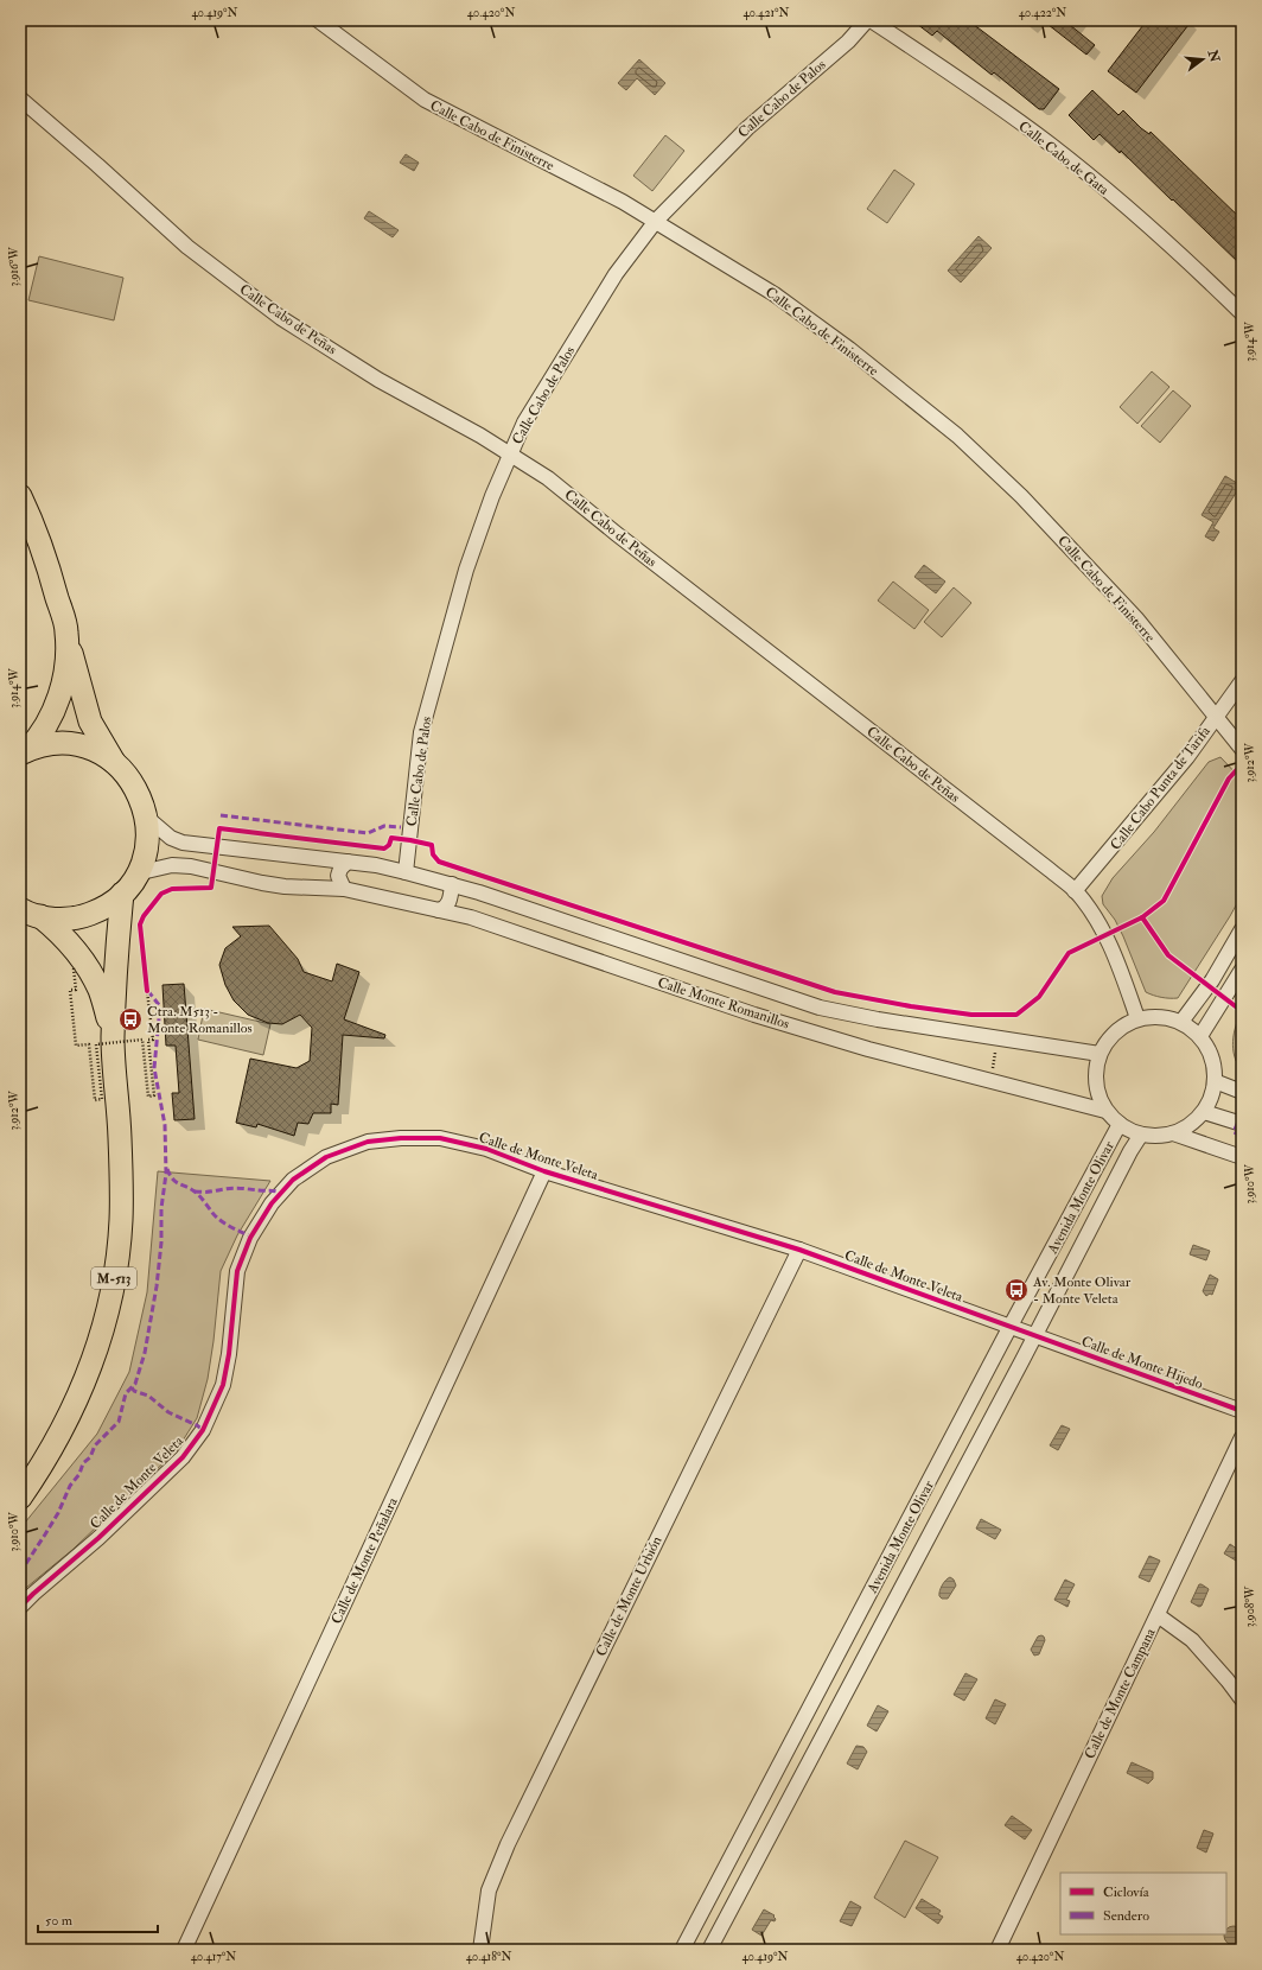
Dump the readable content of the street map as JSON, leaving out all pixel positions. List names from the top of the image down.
{
  "streets": {
    "main road": ["M-513"],
    "street": [
      "Calle Cabo de Palos",
      "Calle Cabo de Finisterre",
      "Calle Cabo de Gata",
      "Calle Cabo de Peñas",
      "Calle Cabo Punta de Tarifa",
      "Calle Monte Romanillos",
      "Calle de Monte Veleta",
      "Avenida Monte Olivar",
      "Calle de Monte Hijedo",
      "Calle de Monte Peñalara",
      "Calle de Monte Urbión",
      "Calle de Monte Campana"
    ]
  },
  "crossings": [
    ["Calle Cabo de Palos", "Calle Cabo de Finisterre"],
    ["Calle Cabo de Palos", "Calle Cabo de Peñas"],
    ["Calle Cabo de Palos", "Calle Monte Romanillos"],
    ["Calle Cabo de Finisterre", "Calle Cabo Punta de Tarifa"],
    ["Calle Cabo de Peñas", "Calle Cabo Punta de Tarifa"],
    ["Calle Cabo de Peñas", "Calle Monte Romanillos"],
    ["Calle Cabo de Peñas", "Avenida Monte Olivar"],
    ["Calle Monte Romanillos", "Avenida Monte Olivar"],
    ["Calle de Monte Veleta", "Avenida Monte Olivar"],
    ["Calle de Monte Veleta", "Calle de Monte Hijedo"],
    ["Calle de Monte Veleta", "Calle de Monte Peñalara"],
    ["Calle de Monte Veleta", "Calle de Monte Urbión"],
    ["Avenida Monte Olivar", "Calle de Monte Hijedo"]
  ],
  "places": {
    "bus stop": ["Ctra. M513 - Monte Romanillos", "Av. Monte Olivar - Monte Veleta"]
  },
  "legend": ["Ciclovía", "Sendero"],
  "scale_bar": "50 m",
  "north": "right",
  "coordinates": [
    "40.419°N",
    "40.420°N",
    "40.421°N",
    "40.422°N",
    "3.916°W",
    "3.914°W",
    "3.912°W",
    "3.910°W",
    "3.908°W",
    "40.417°N",
    "40.418°N"
  ]
}
